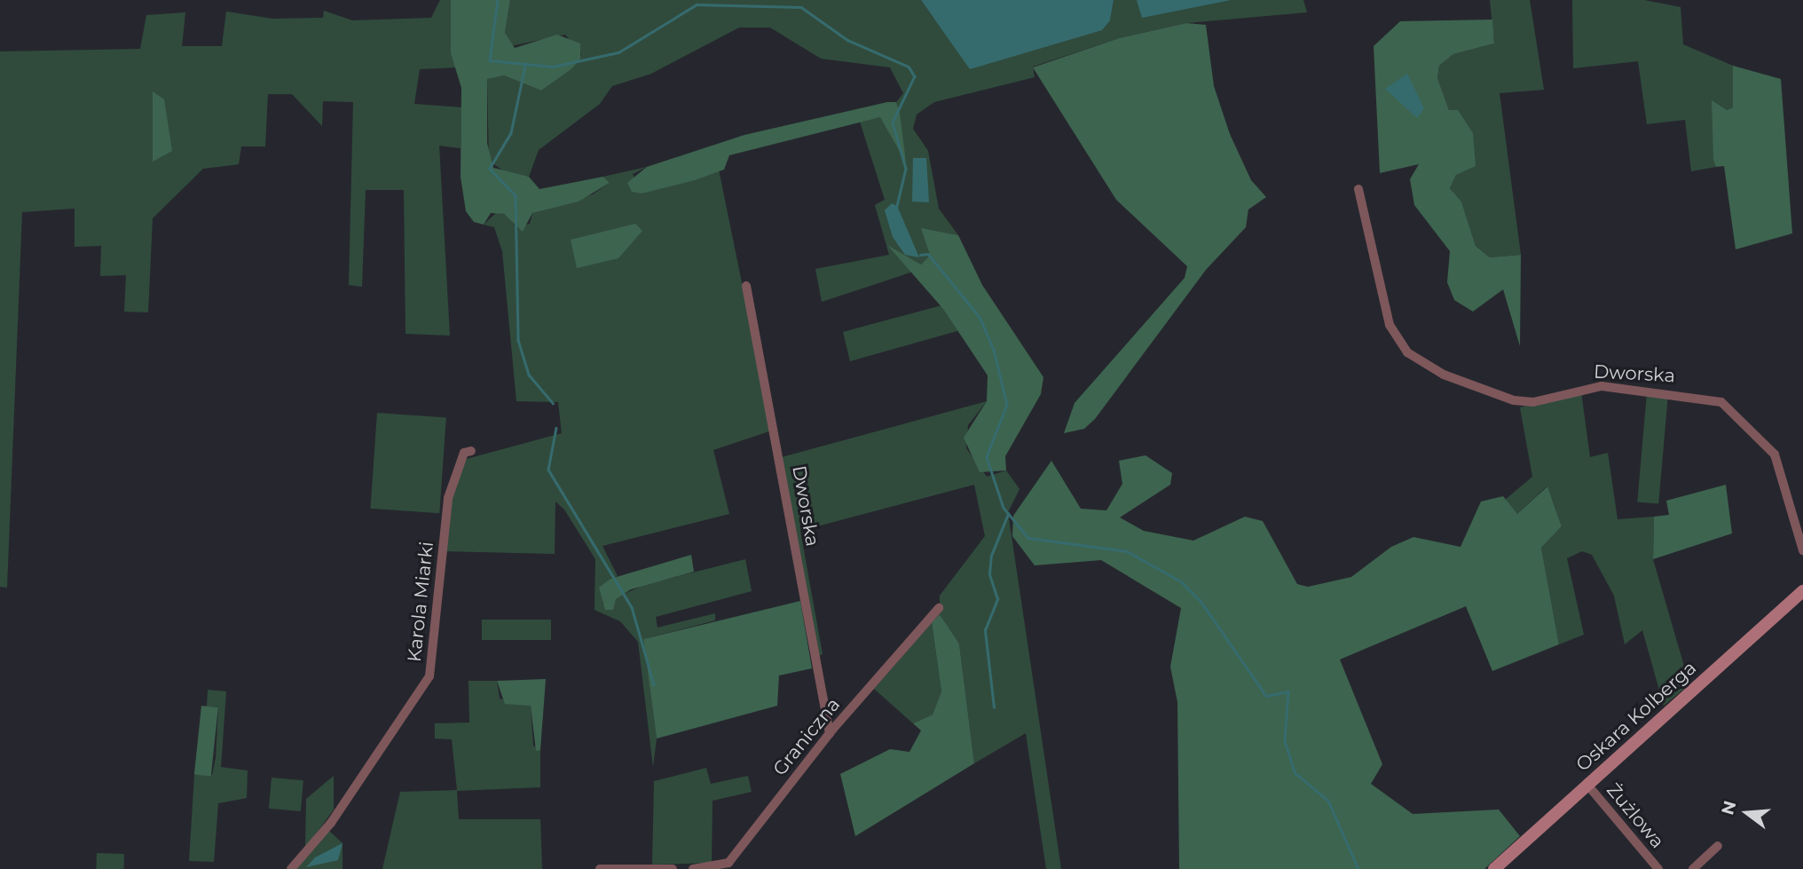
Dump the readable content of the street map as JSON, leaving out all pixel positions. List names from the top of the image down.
{
  "streets": {
    "main road": ["Oskara Kolberga"],
    "street": [
      "Dworska",
      "Karola Miarki",
      "Graniczna",
      "Żużlowa"
    ]
  },
  "crossings": [
    ["Dworska", "Graniczna"],
    ["Oskara Kolberga", "Żużlowa"]
  ],
  "north": "left"
}
